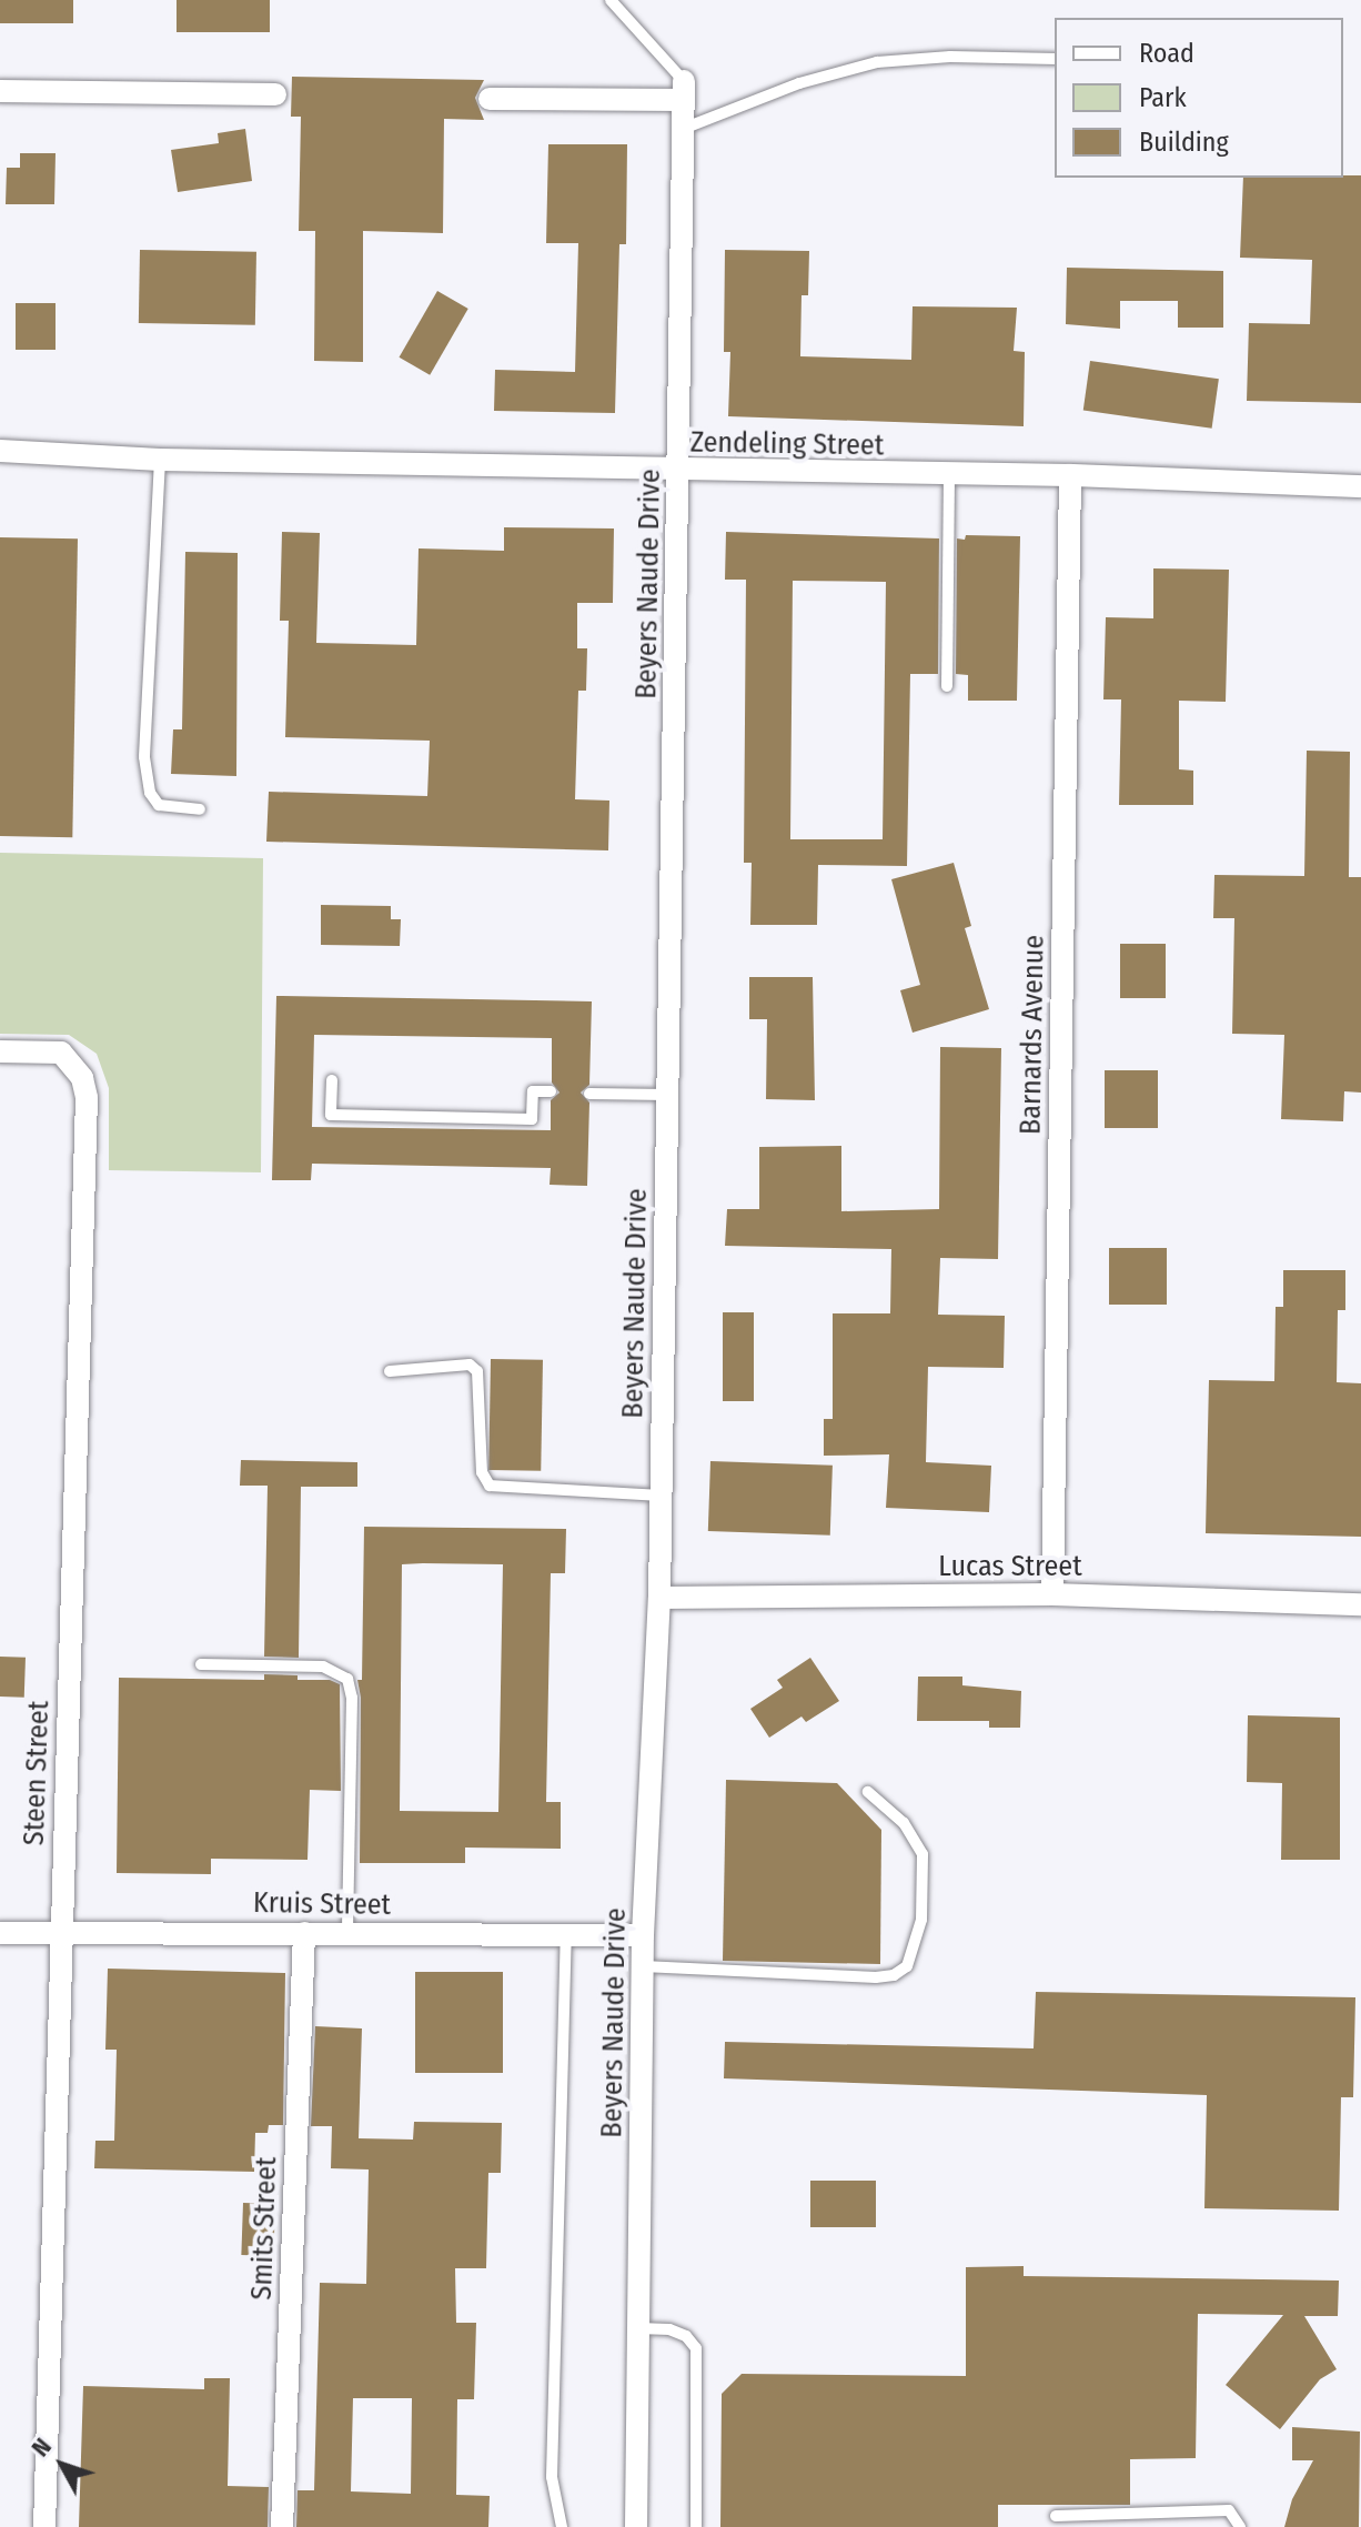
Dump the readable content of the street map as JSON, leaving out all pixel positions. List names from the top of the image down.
{
  "streets": {
    "street": [
      "Zendeling Street",
      "Beyers Naude Drive",
      "Barnards Avenue",
      "Lucas Street",
      "Steen Street",
      "Kruis Street",
      "Smits Street"
    ]
  },
  "crossings": [
    ["Zendeling Street", "Beyers Naude Drive"],
    ["Zendeling Street", "Barnards Avenue"],
    ["Beyers Naude Drive", "Lucas Street"],
    ["Beyers Naude Drive", "Kruis Street"],
    ["Barnards Avenue", "Lucas Street"],
    ["Steen Street", "Kruis Street"],
    ["Kruis Street", "Smits Street"]
  ],
  "legend": ["Road", "Park", "Building"],
  "north": "top left"
}
